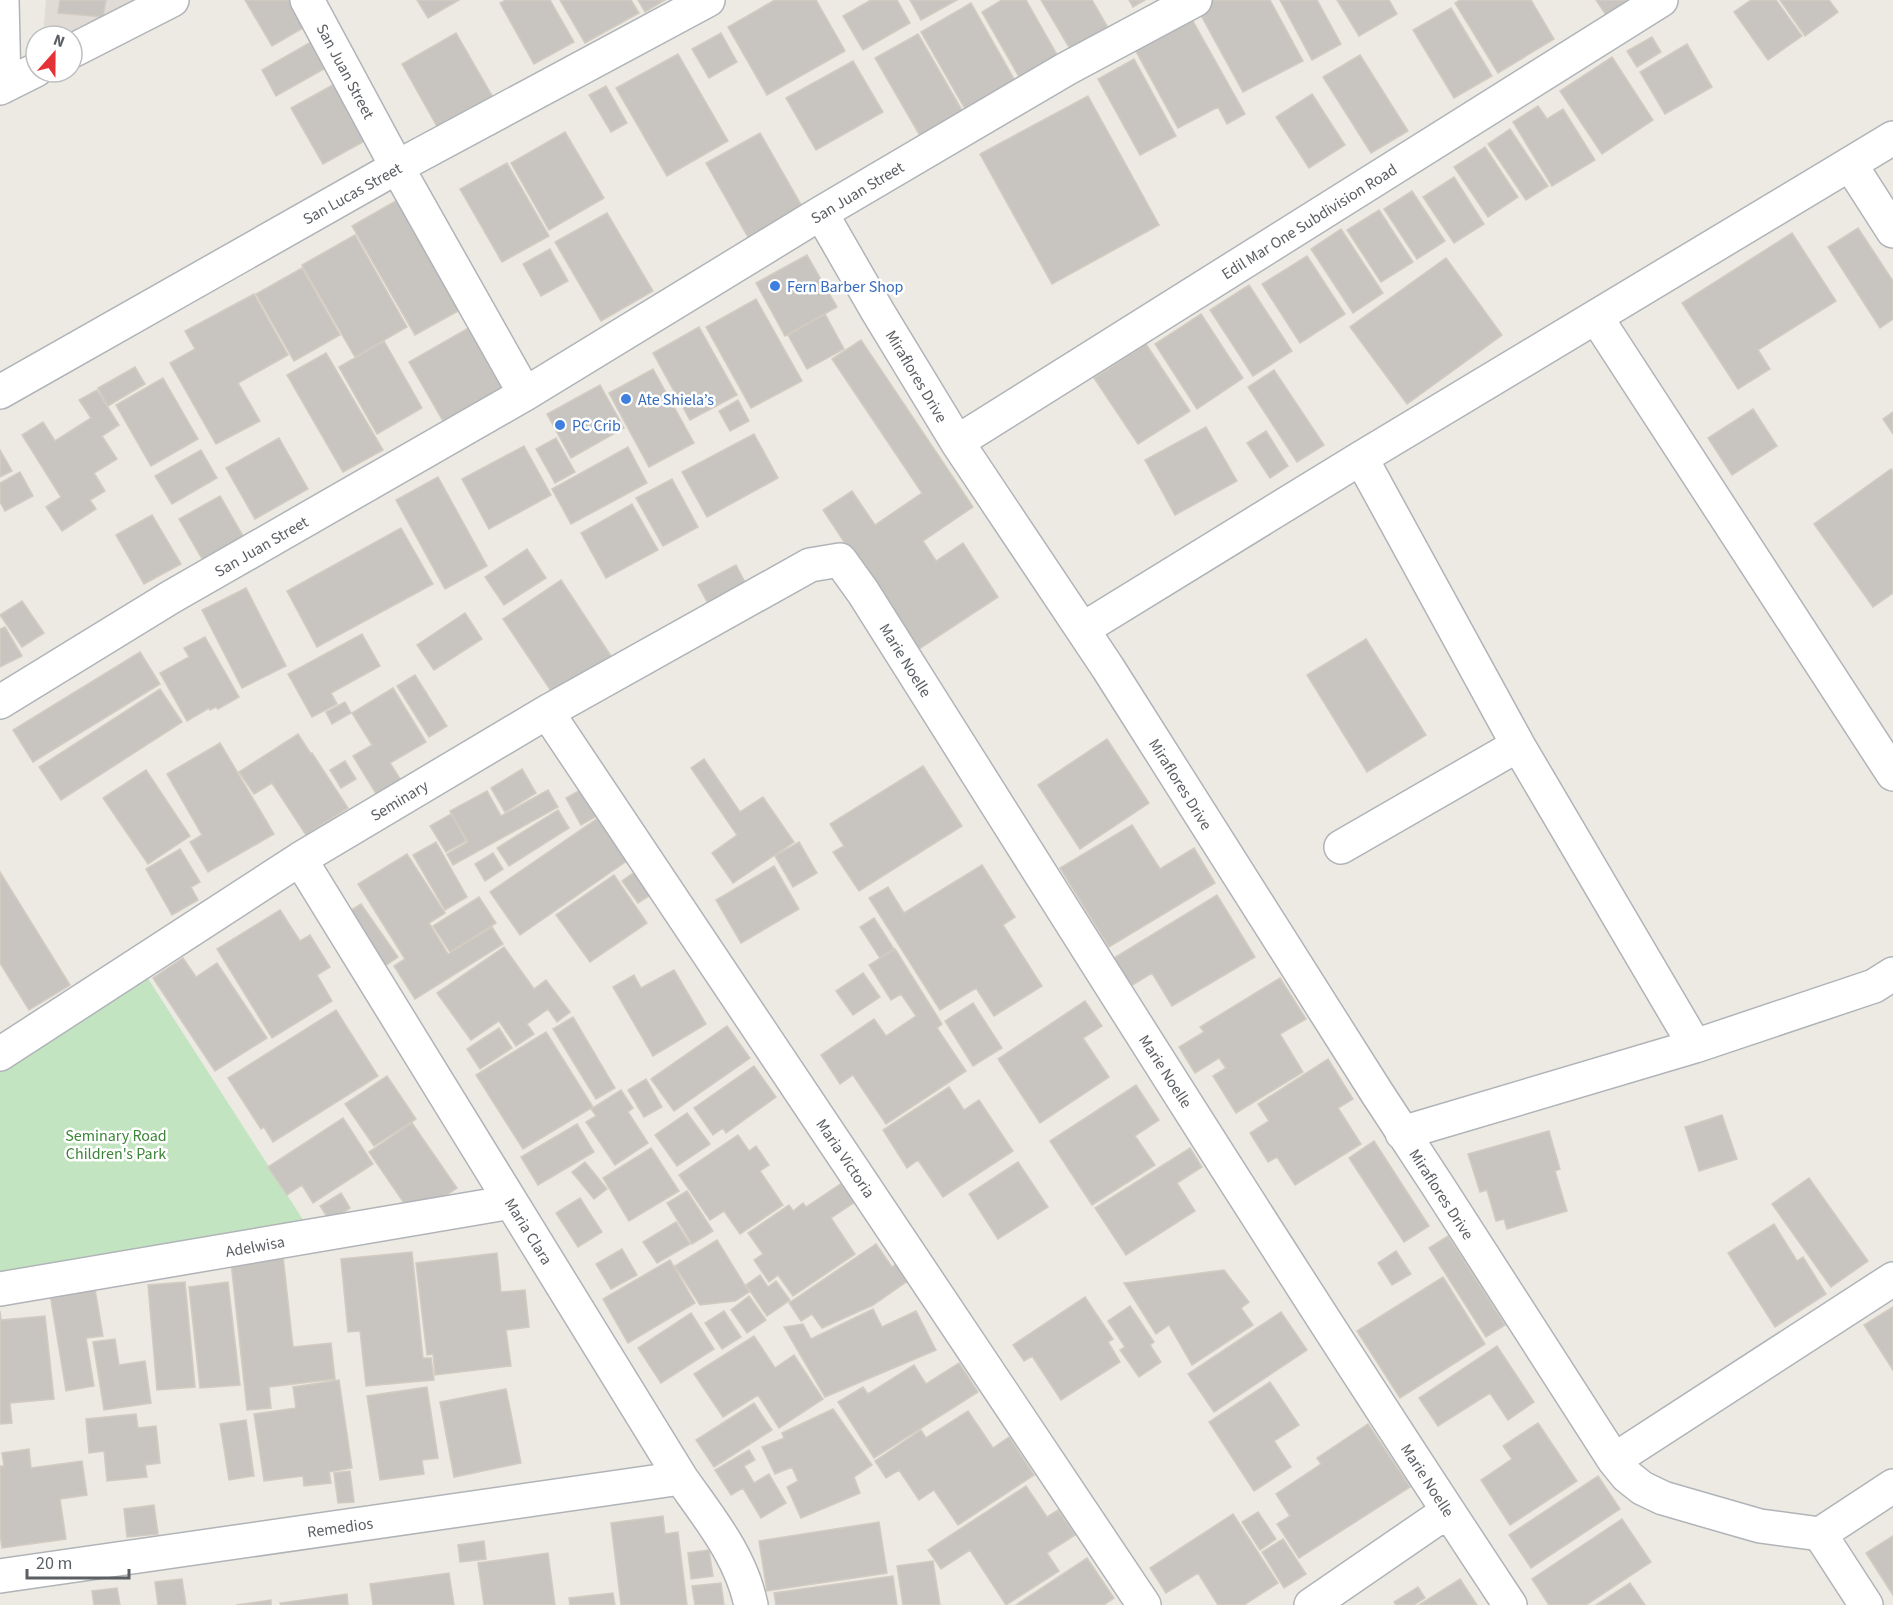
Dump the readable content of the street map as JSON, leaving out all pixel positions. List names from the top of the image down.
{
  "streets": {
    "street": [
      "San Juan Street",
      "San Lucas Street",
      "Edil Mar One Subdivision Road",
      "Miraflores Drive",
      "Marie Noelle",
      "Seminary",
      "Maria Victoria",
      "Maria Clara",
      "Adelwisa",
      "Remedios"
    ]
  },
  "crossings": [
    ["San Juan Street", "San Lucas Street"],
    ["San Juan Street", "Miraflores Drive"],
    ["Edil Mar One Subdivision Road", "Miraflores Drive"],
    ["Marie Noelle", "Seminary"],
    ["Seminary", "Maria Victoria"],
    ["Seminary", "Maria Clara"],
    ["Maria Clara", "Adelwisa"],
    ["Maria Clara", "Remedios"]
  ],
  "parks": ["Seminary Road Children's Park"],
  "places": ["Fern Barber Shop", "Ate Shiela’s", "PC Crib"],
  "scale_bar": "20 m",
  "north": "top"
}
